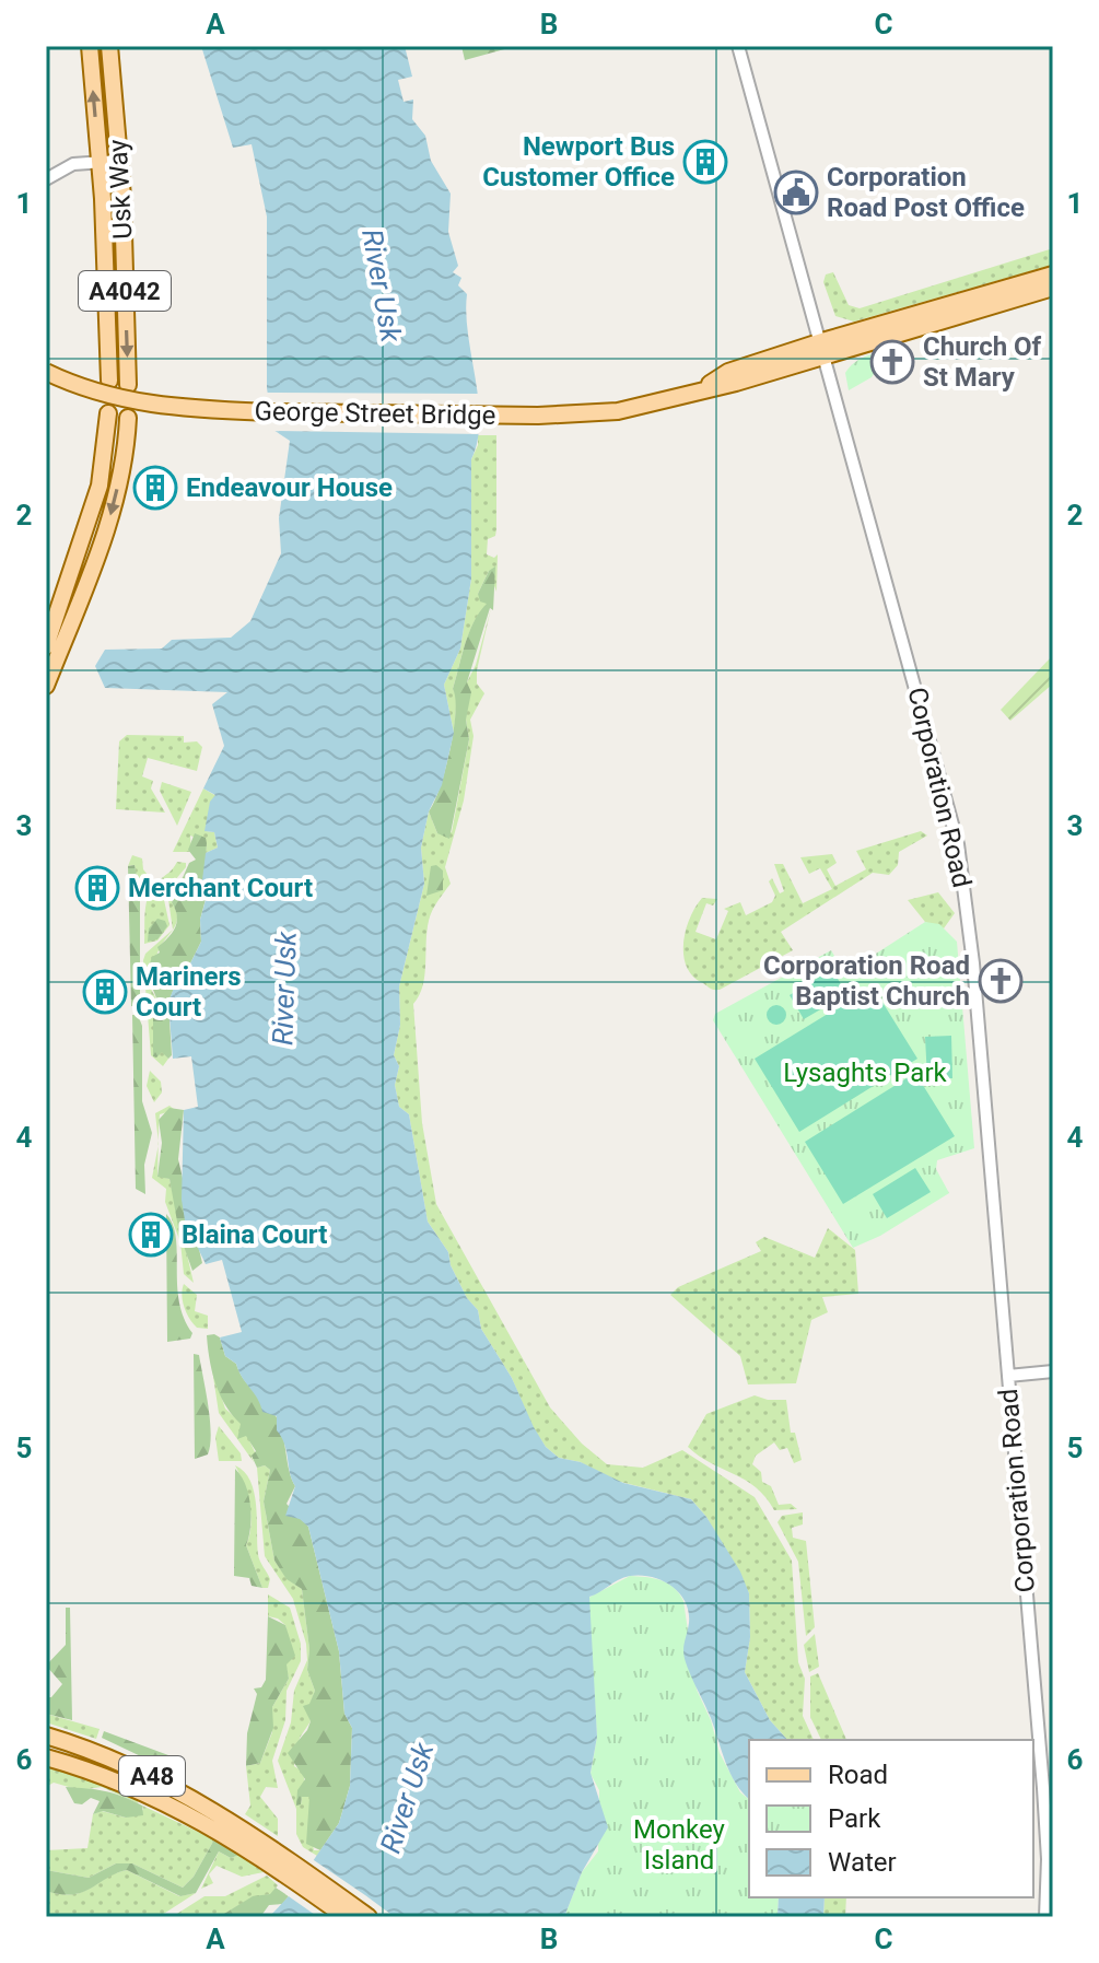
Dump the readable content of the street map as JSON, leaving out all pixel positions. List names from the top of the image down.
{
  "streets": {
    "main road": [
      "Usk Way",
      "A4042",
      "George Street Bridge",
      "A48"
    ],
    "street": ["Corporation Road"]
  },
  "crossings": [
    ["George Street Bridge", "Corporation Road"]
  ],
  "water": ["River Usk"],
  "parks": ["Lysaghts Park", "Monkey Island"],
  "places": {
    "building": [
      "Newport Bus Customer Office",
      "Endeavour House",
      "Merchant Court",
      "Mariners Court",
      "Blaina Court"
    ],
    "public building": ["Corporation Road Post Office"],
    "church": ["Church Of St Mary", "Corporation Road Baptist Church"]
  },
  "legend": ["Road", "Park", "Water"],
  "grid": {
    "columns": ["A", "B", "C"],
    "rows": [
      "1",
      "2",
      "3",
      "4",
      "5",
      "6"
    ]
  }
}
